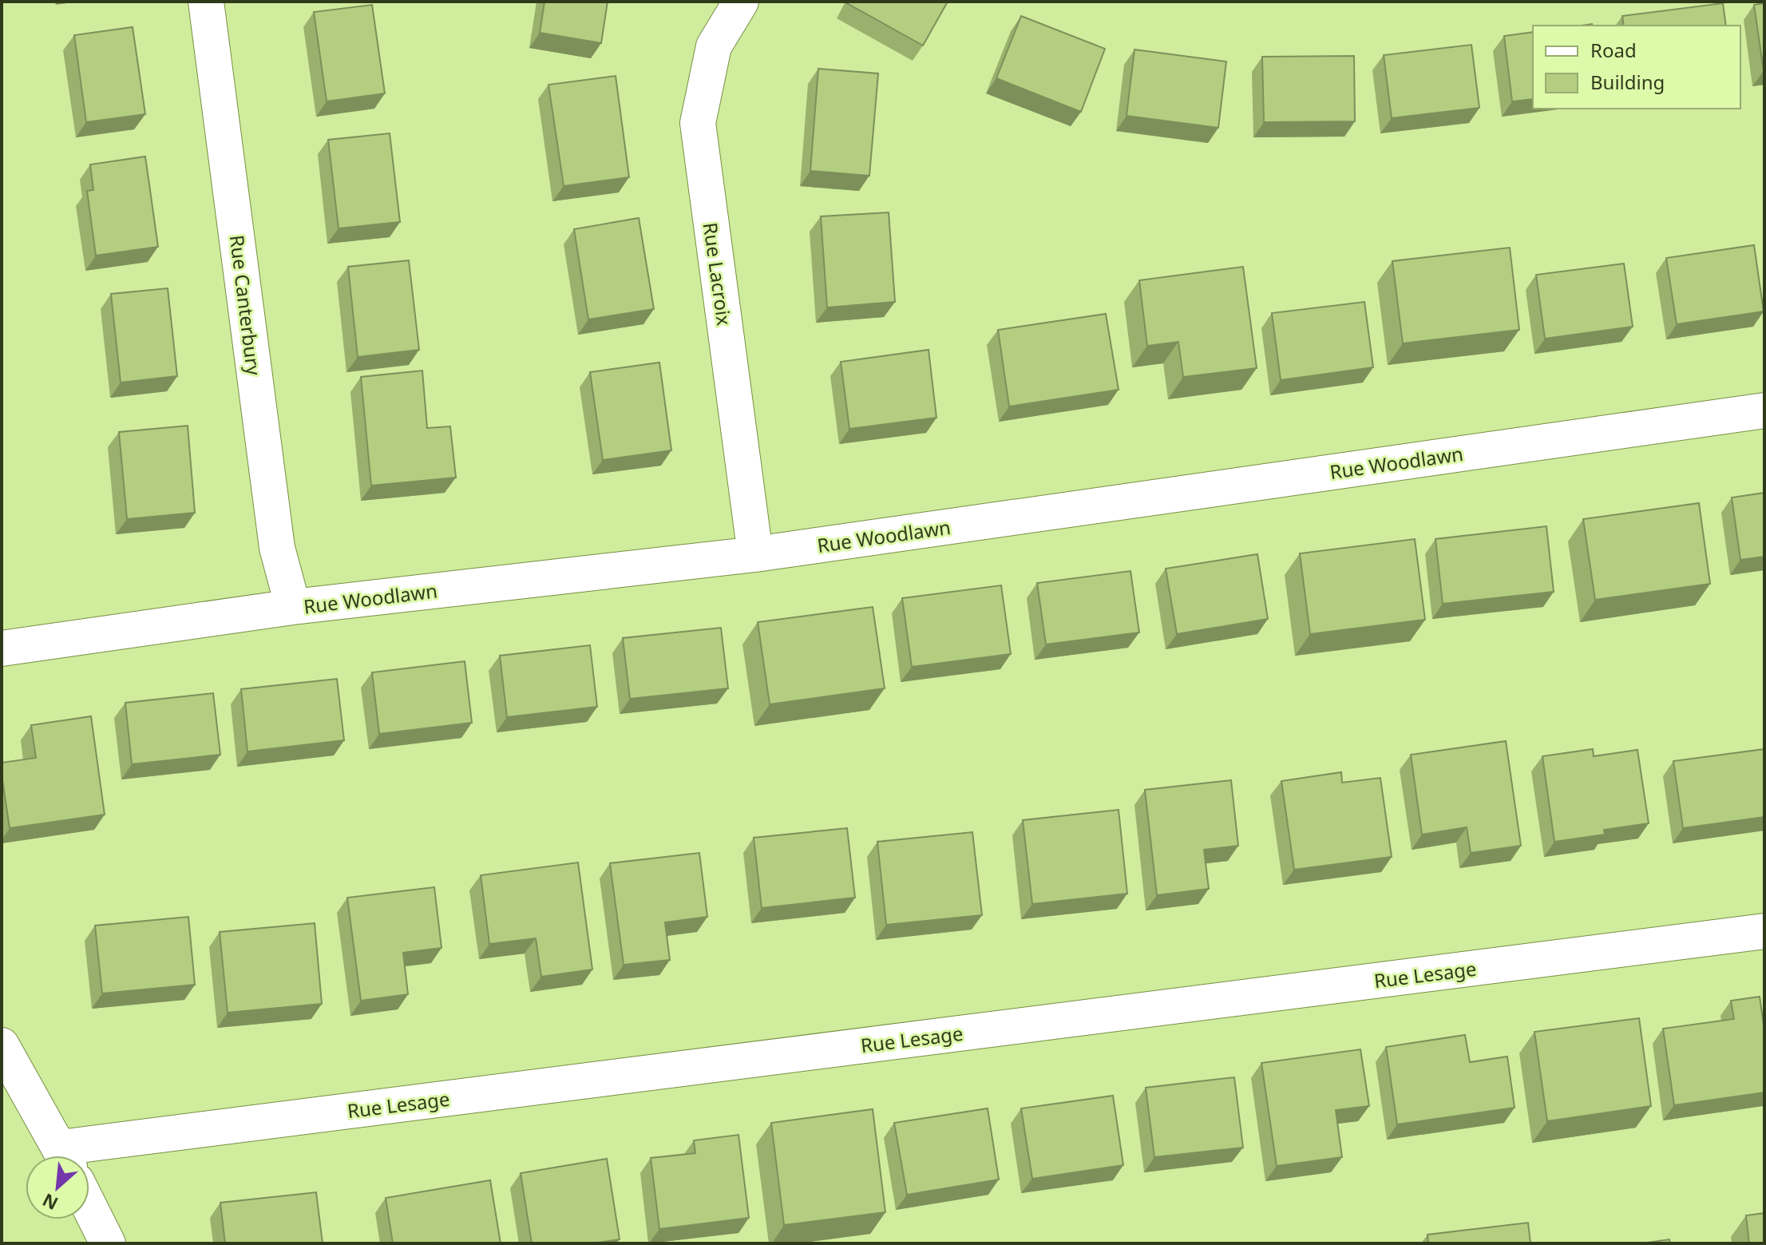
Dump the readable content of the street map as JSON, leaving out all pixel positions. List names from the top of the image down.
{
  "streets": {
    "street": [
      "Rue Lacroix",
      "Rue Canterbury",
      "Rue Woodlawn",
      "Rue Lesage"
    ]
  },
  "crossings": [
    ["Rue Lacroix", "Rue Woodlawn"],
    ["Rue Canterbury", "Rue Woodlawn"]
  ],
  "legend": ["Road", "Building"],
  "north": "bottom left"
}
